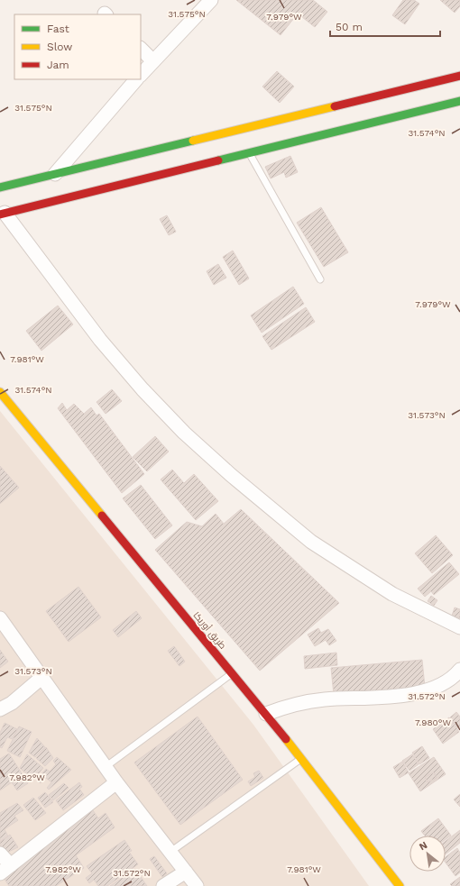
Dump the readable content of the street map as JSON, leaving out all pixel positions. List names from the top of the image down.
{
  "streets": {
    "street": ["طريق أوريكا"]
  },
  "legend": ["Fast", "Slow", "Jam"],
  "scale_bar": "50 m",
  "north": "top left",
  "coordinates": [
    "31.575°N",
    "7.979°W",
    "31.574°N",
    "7.981°W",
    "31.573°N",
    "31.572°N",
    "7.980°W",
    "7.982°W"
  ]
}
